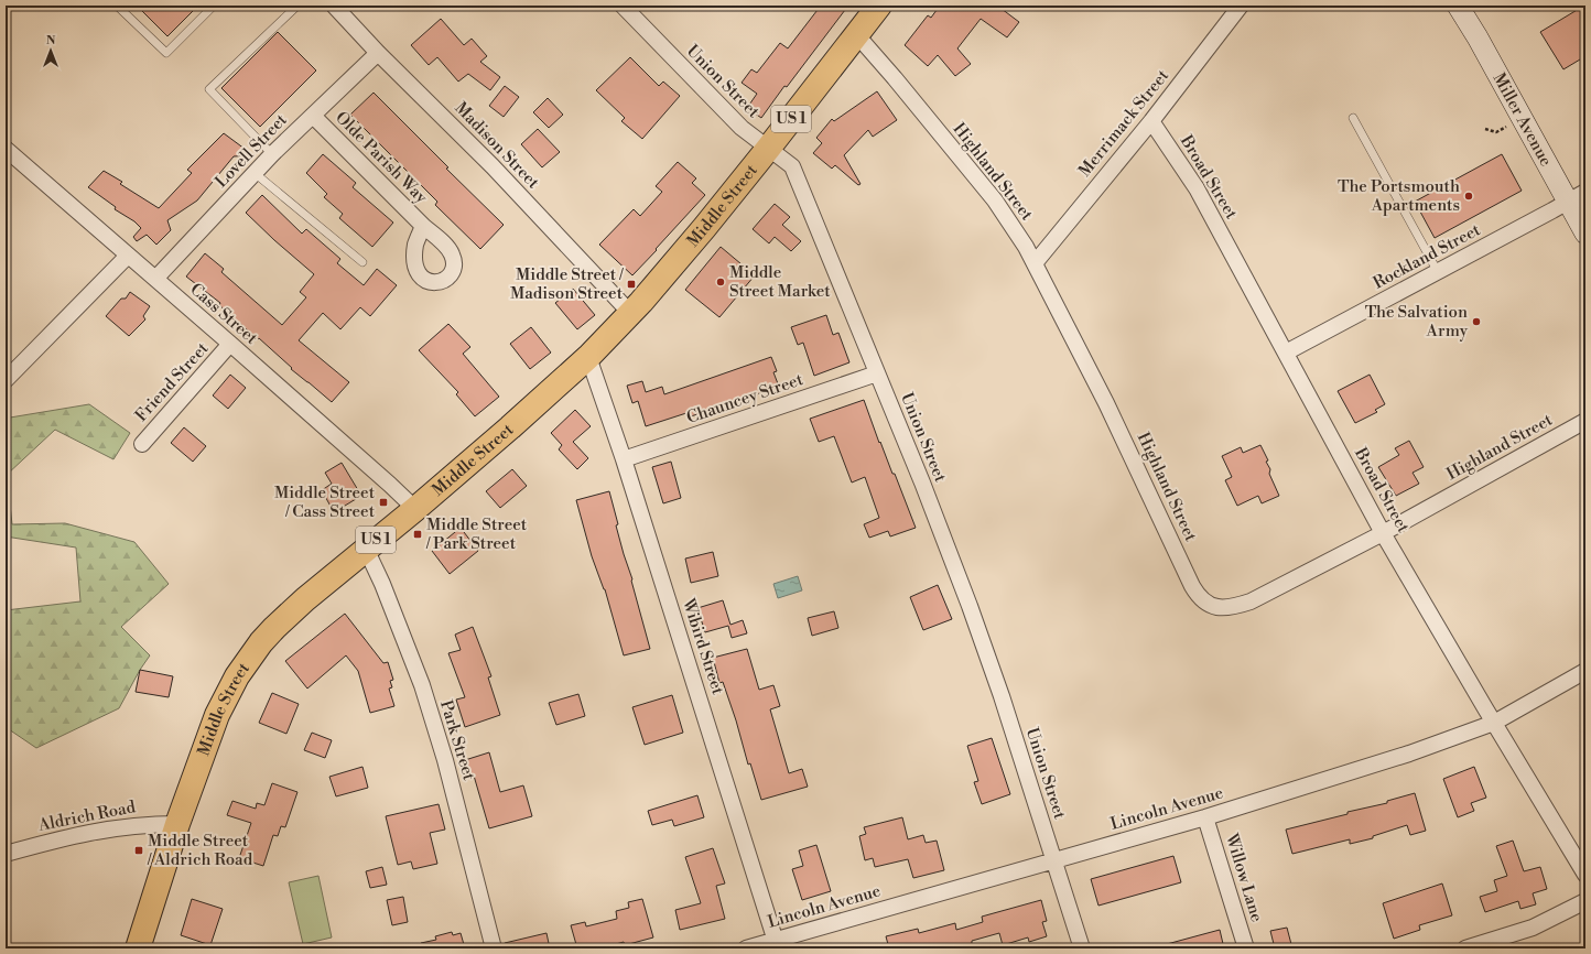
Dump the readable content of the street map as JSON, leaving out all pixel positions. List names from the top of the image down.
{
  "streets": {
    "main road": ["US 1", "Miller Avenue", "Middle Street"],
    "street": [
      "Union Street",
      "Merrimack Street",
      "Madison Street",
      "Lovell Street",
      "Olde Parish Way",
      "Highland Street",
      "Broad Street",
      "Rockland Street",
      "Cass Street",
      "Friend Street",
      "Chauncey Street",
      "Wibird Street",
      "Park Street",
      "Lincoln Avenue",
      "Aldrich Road",
      "Willow Lane"
    ]
  },
  "crossings": [
    ["Union Street", "Middle Street"],
    ["Union Street", "Chauncey Street"],
    ["Union Street", "Lincoln Avenue"],
    ["Miller Avenue", "Rockland Street"],
    ["Merrimack Street", "Highland Street"],
    ["Merrimack Street", "Broad Street"],
    ["Madison Street", "Lovell Street"],
    ["Madison Street", "Middle Street"],
    ["Lovell Street", "Olde Parish Way"],
    ["Lovell Street", "Cass Street"],
    ["Highland Street", "Broad Street"],
    ["Highland Street", "Middle Street"],
    ["Broad Street", "Rockland Street"],
    ["Broad Street", "Lincoln Avenue"],
    ["Middle Street", "Cass Street"],
    ["Middle Street", "Wibird Street"],
    ["Middle Street", "Park Street"],
    ["Middle Street", "Aldrich Road"],
    ["Cass Street", "Friend Street"],
    ["Chauncey Street", "Wibird Street"],
    ["Wibird Street", "Lincoln Avenue"],
    ["Lincoln Avenue", "Willow Lane"]
  ],
  "places": {
    "other": ["The Portsmouth Apartments", "Middle Street Market", "The Salvation Army"],
    "transit": [
      "Middle Street / Madison Street",
      "Middle Street / Cass Street",
      "Middle Street / Park Street",
      "Middle Street / Aldrich Road"
    ]
  },
  "north": "top"
}
